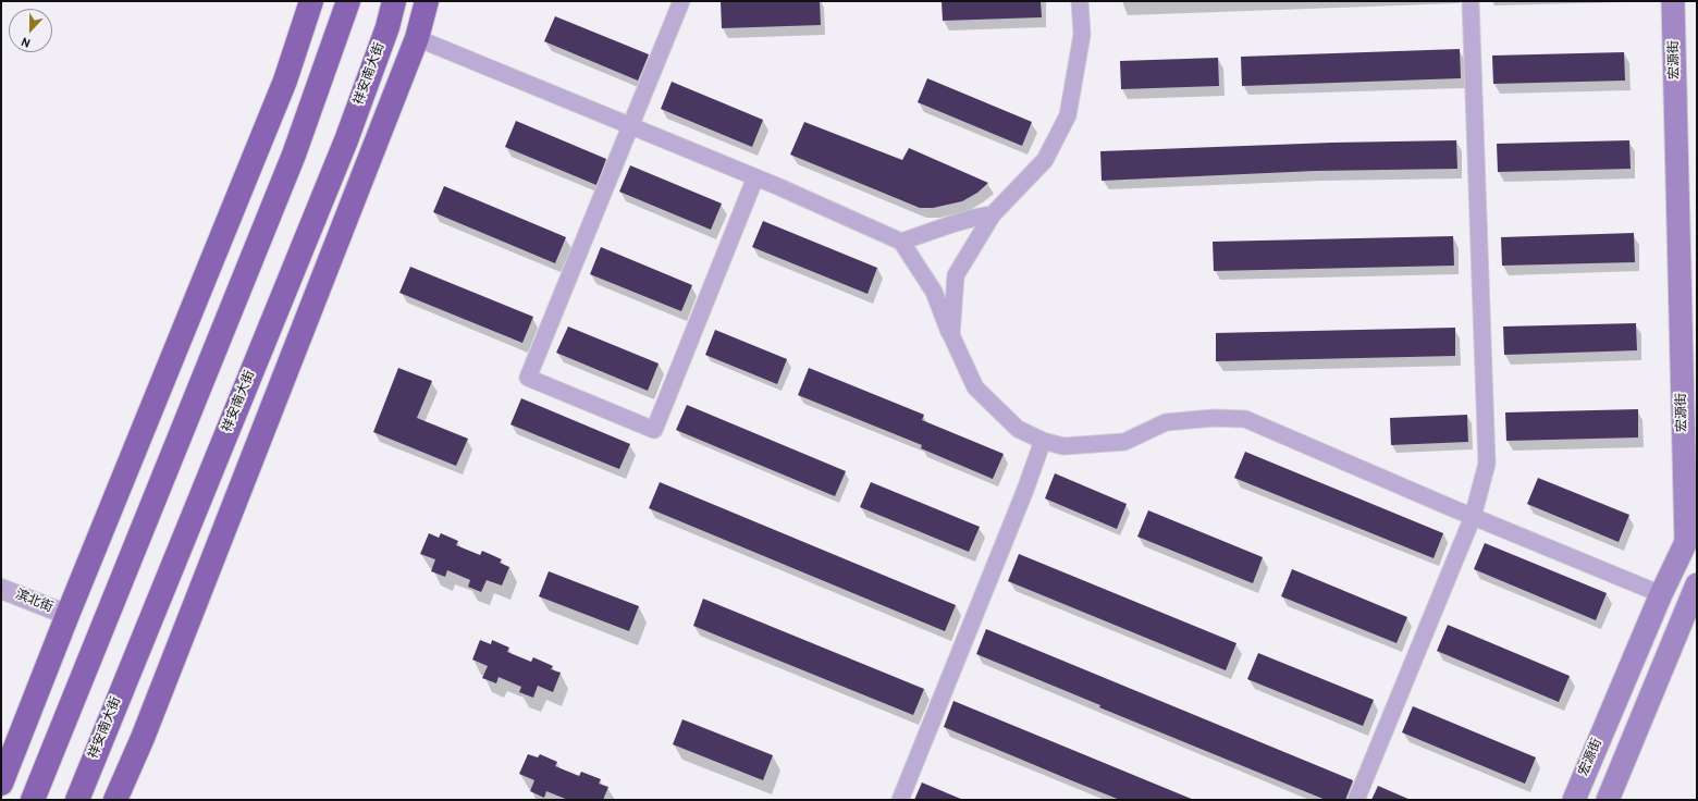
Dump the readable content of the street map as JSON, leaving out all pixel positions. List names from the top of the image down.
{
  "streets": {
    "highway": ["祥安南大街"],
    "main road": ["宏源街"],
    "street": ["滨北街"]
  },
  "north": "bottom"
}
